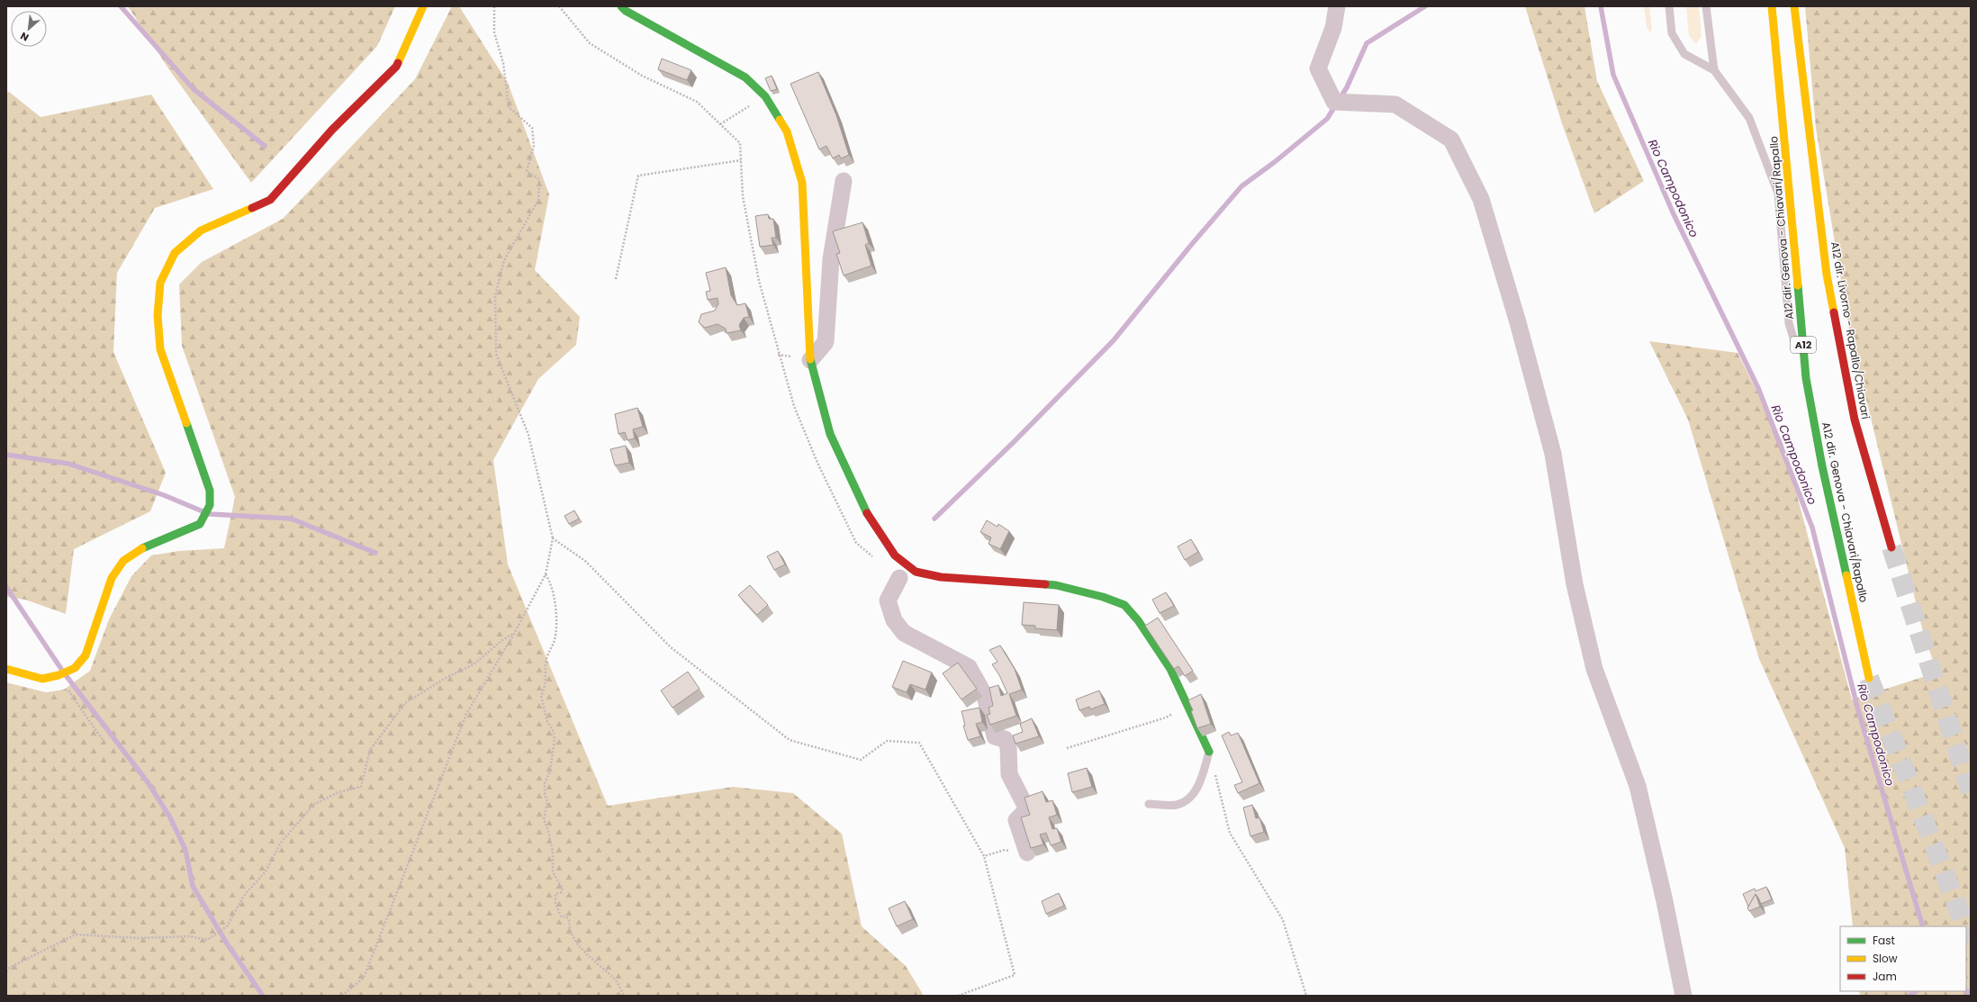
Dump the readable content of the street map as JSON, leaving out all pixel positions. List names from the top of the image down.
{
  "streets": {
    "main road": ["A12 dir. Genova - Chiavari/Rapallo", "A12 dir. Livorno - Rapallo/Chiavari", "A12"]
  },
  "water": ["Rio Campodonico"],
  "legend": ["Fast", "Slow", "Jam"],
  "north": "bottom left"
}
